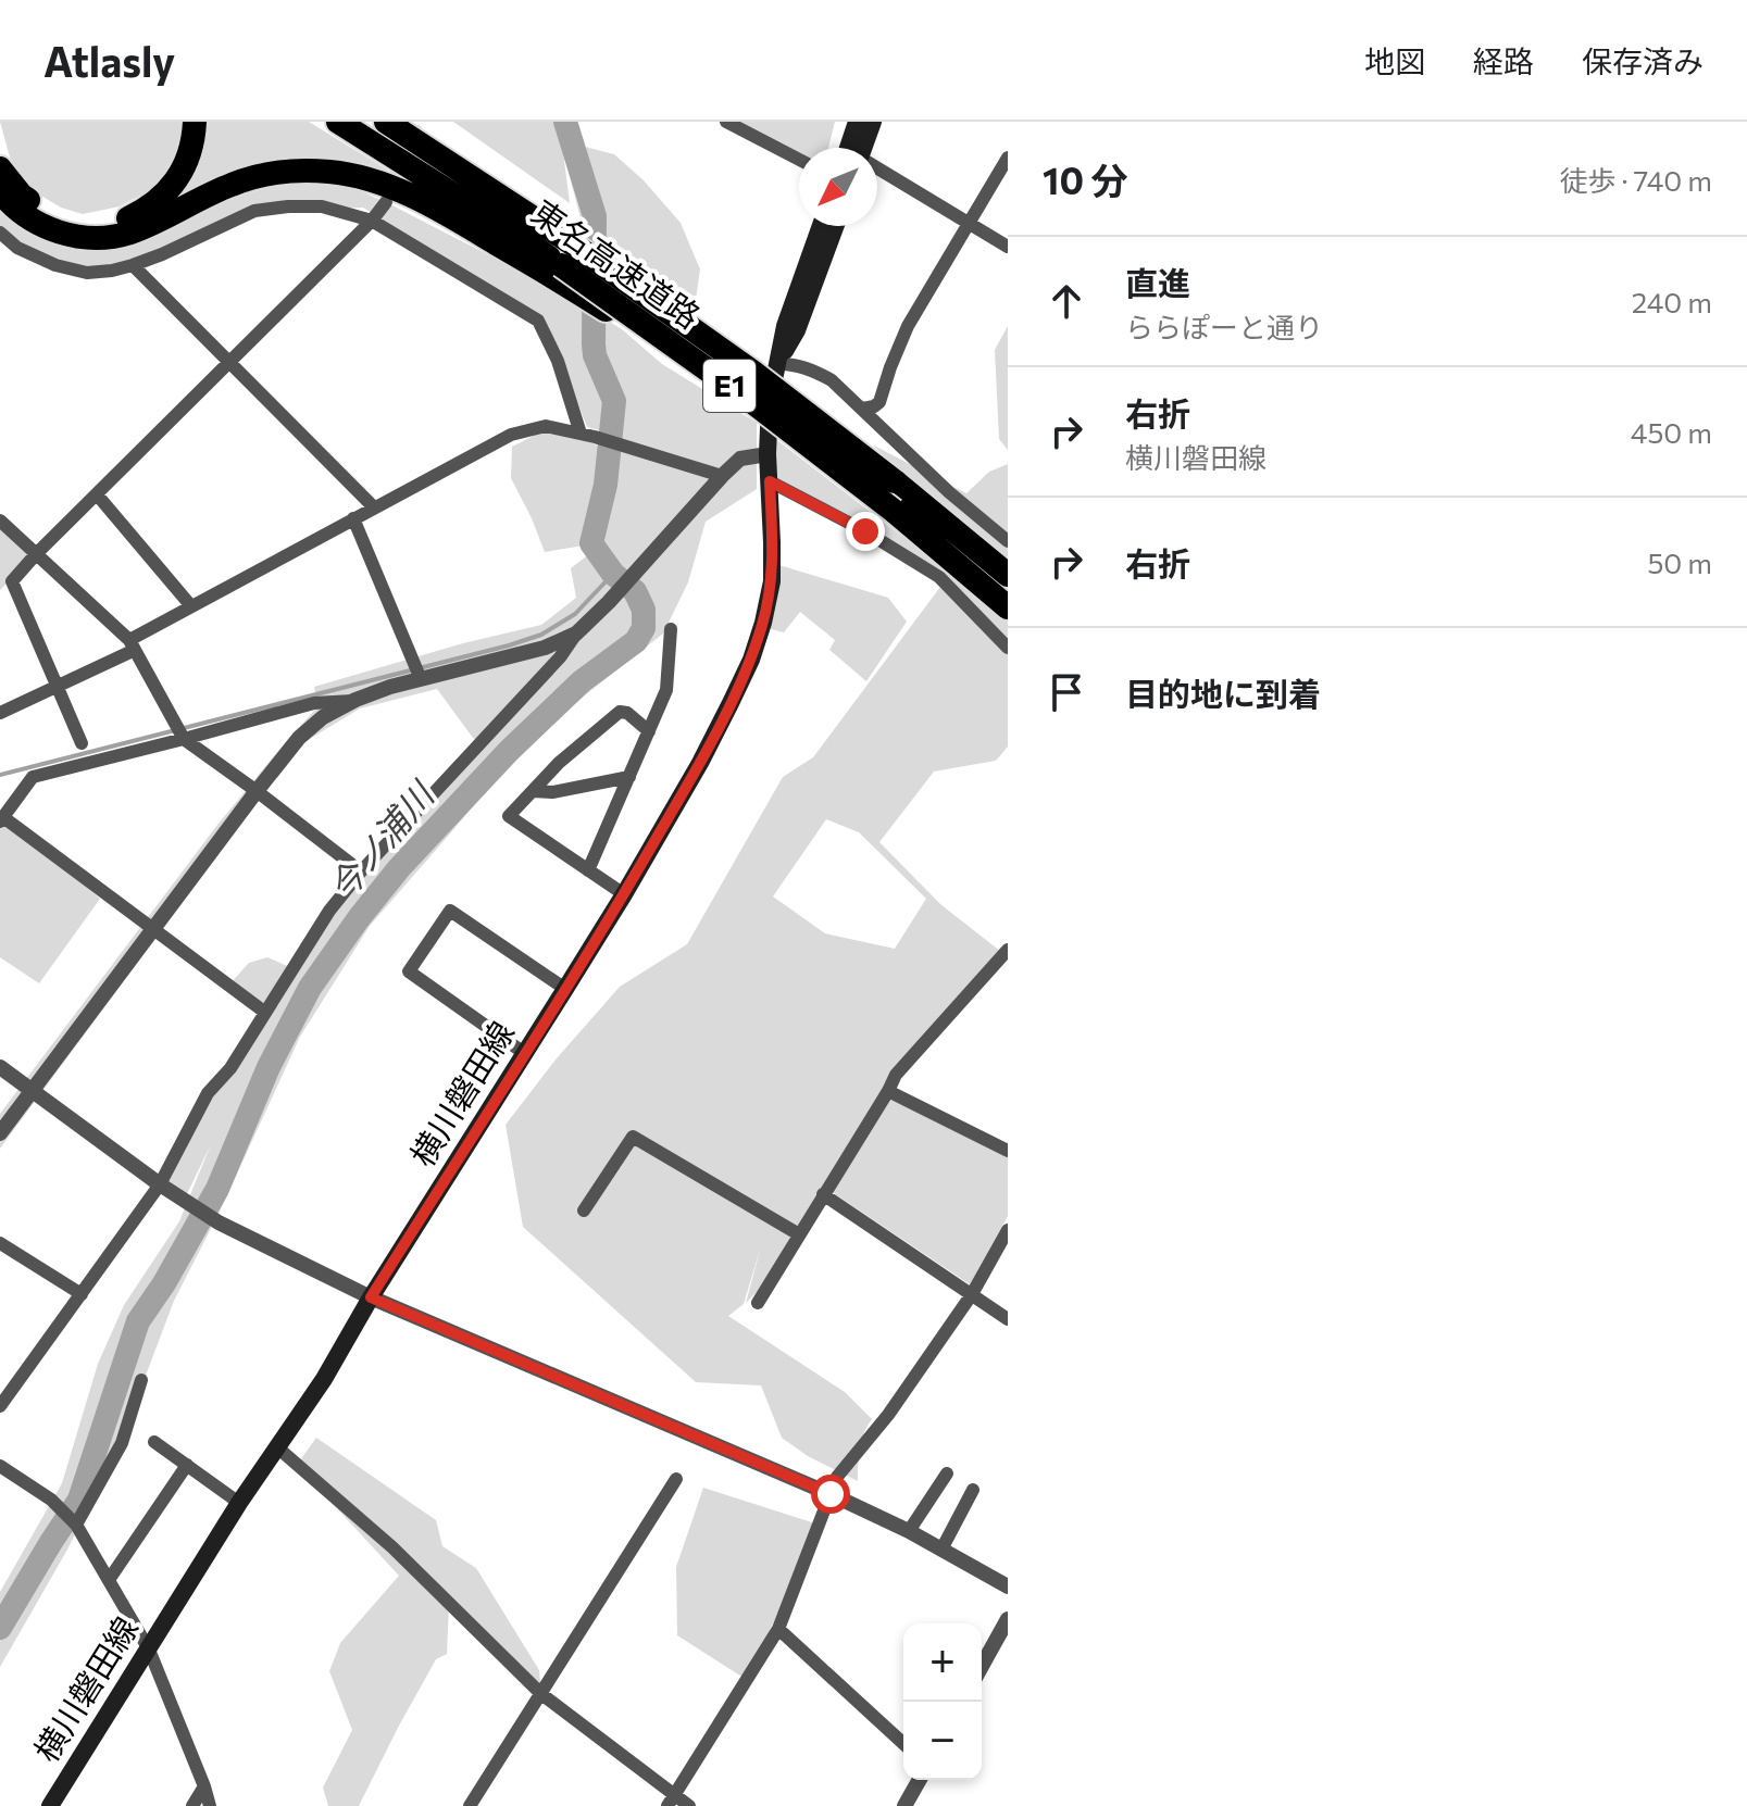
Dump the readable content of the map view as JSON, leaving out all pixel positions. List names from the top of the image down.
{
  "streets": {
    "highway": ["東名高速道路", "E1"],
    "main road": ["横川磐田線"]
  },
  "water": ["今ノ浦川"],
  "north": "bottom left",
  "page": {
    "header": "Atlasly",
    "nav": ["地図", "経路", "保存済み"],
    "heading": ["10 分", "徒歩 · 740 m"],
    "list": [
      ["直進", "ららぽーと通り", "240 m"],
      ["右折", "横川磐田線", "450 m"],
      ["右折", "50 m"],
      "目的地に到着"
    ],
    "map_buttons": ["+", "−"]
  }
}
